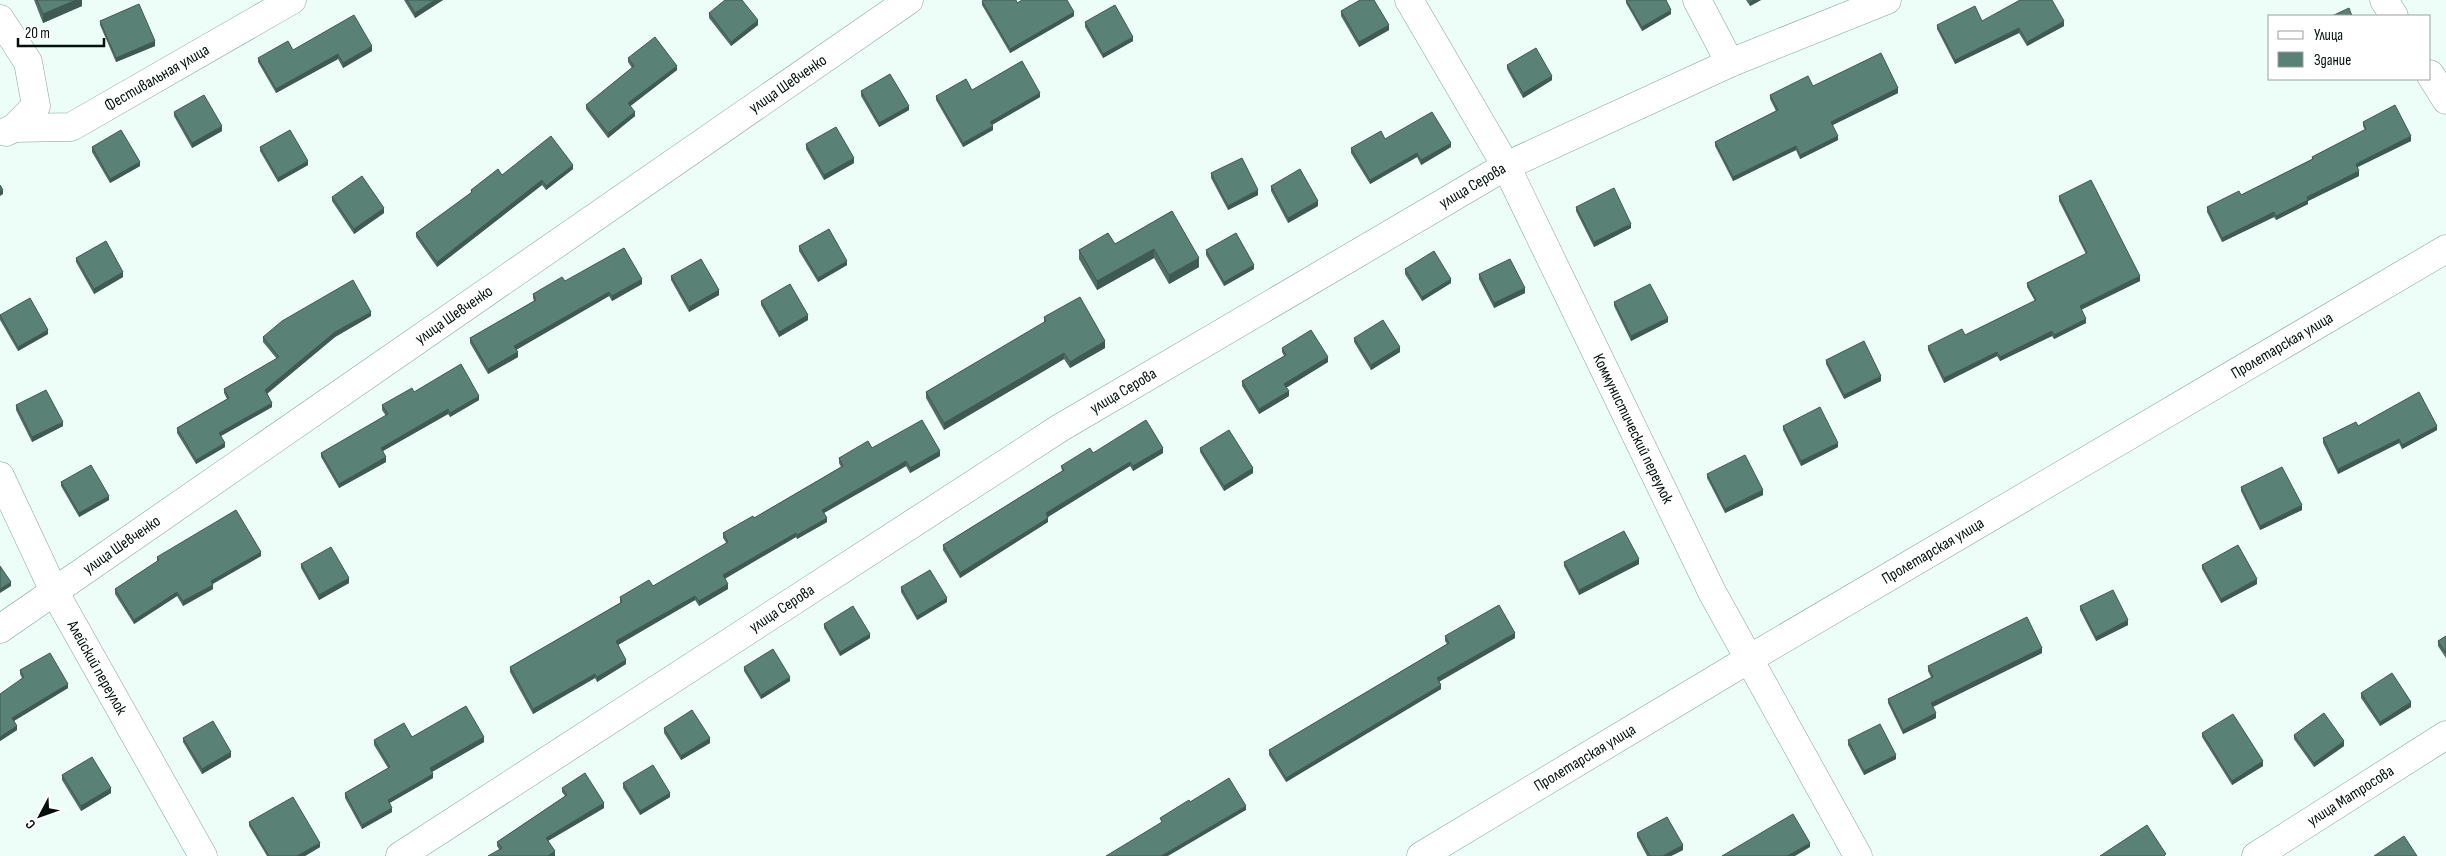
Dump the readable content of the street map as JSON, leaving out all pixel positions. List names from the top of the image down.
{
  "streets": {
    "street": [
      "Фестивальная улица",
      "улица Шевченко",
      "улица Серова",
      "Пролетарская улица",
      "Коммунистический переулок",
      "Алейский переулок",
      "улица Матросова"
    ]
  },
  "crossings": [
    ["улица Шевченко", "Алейский переулок"],
    ["улица Серова", "Коммунистический переулок"],
    ["Пролетарская улица", "Коммунистический переулок"]
  ],
  "legend": ["Улица", "Здание"],
  "scale_bar": "20 m",
  "north": "bottom left"
}
